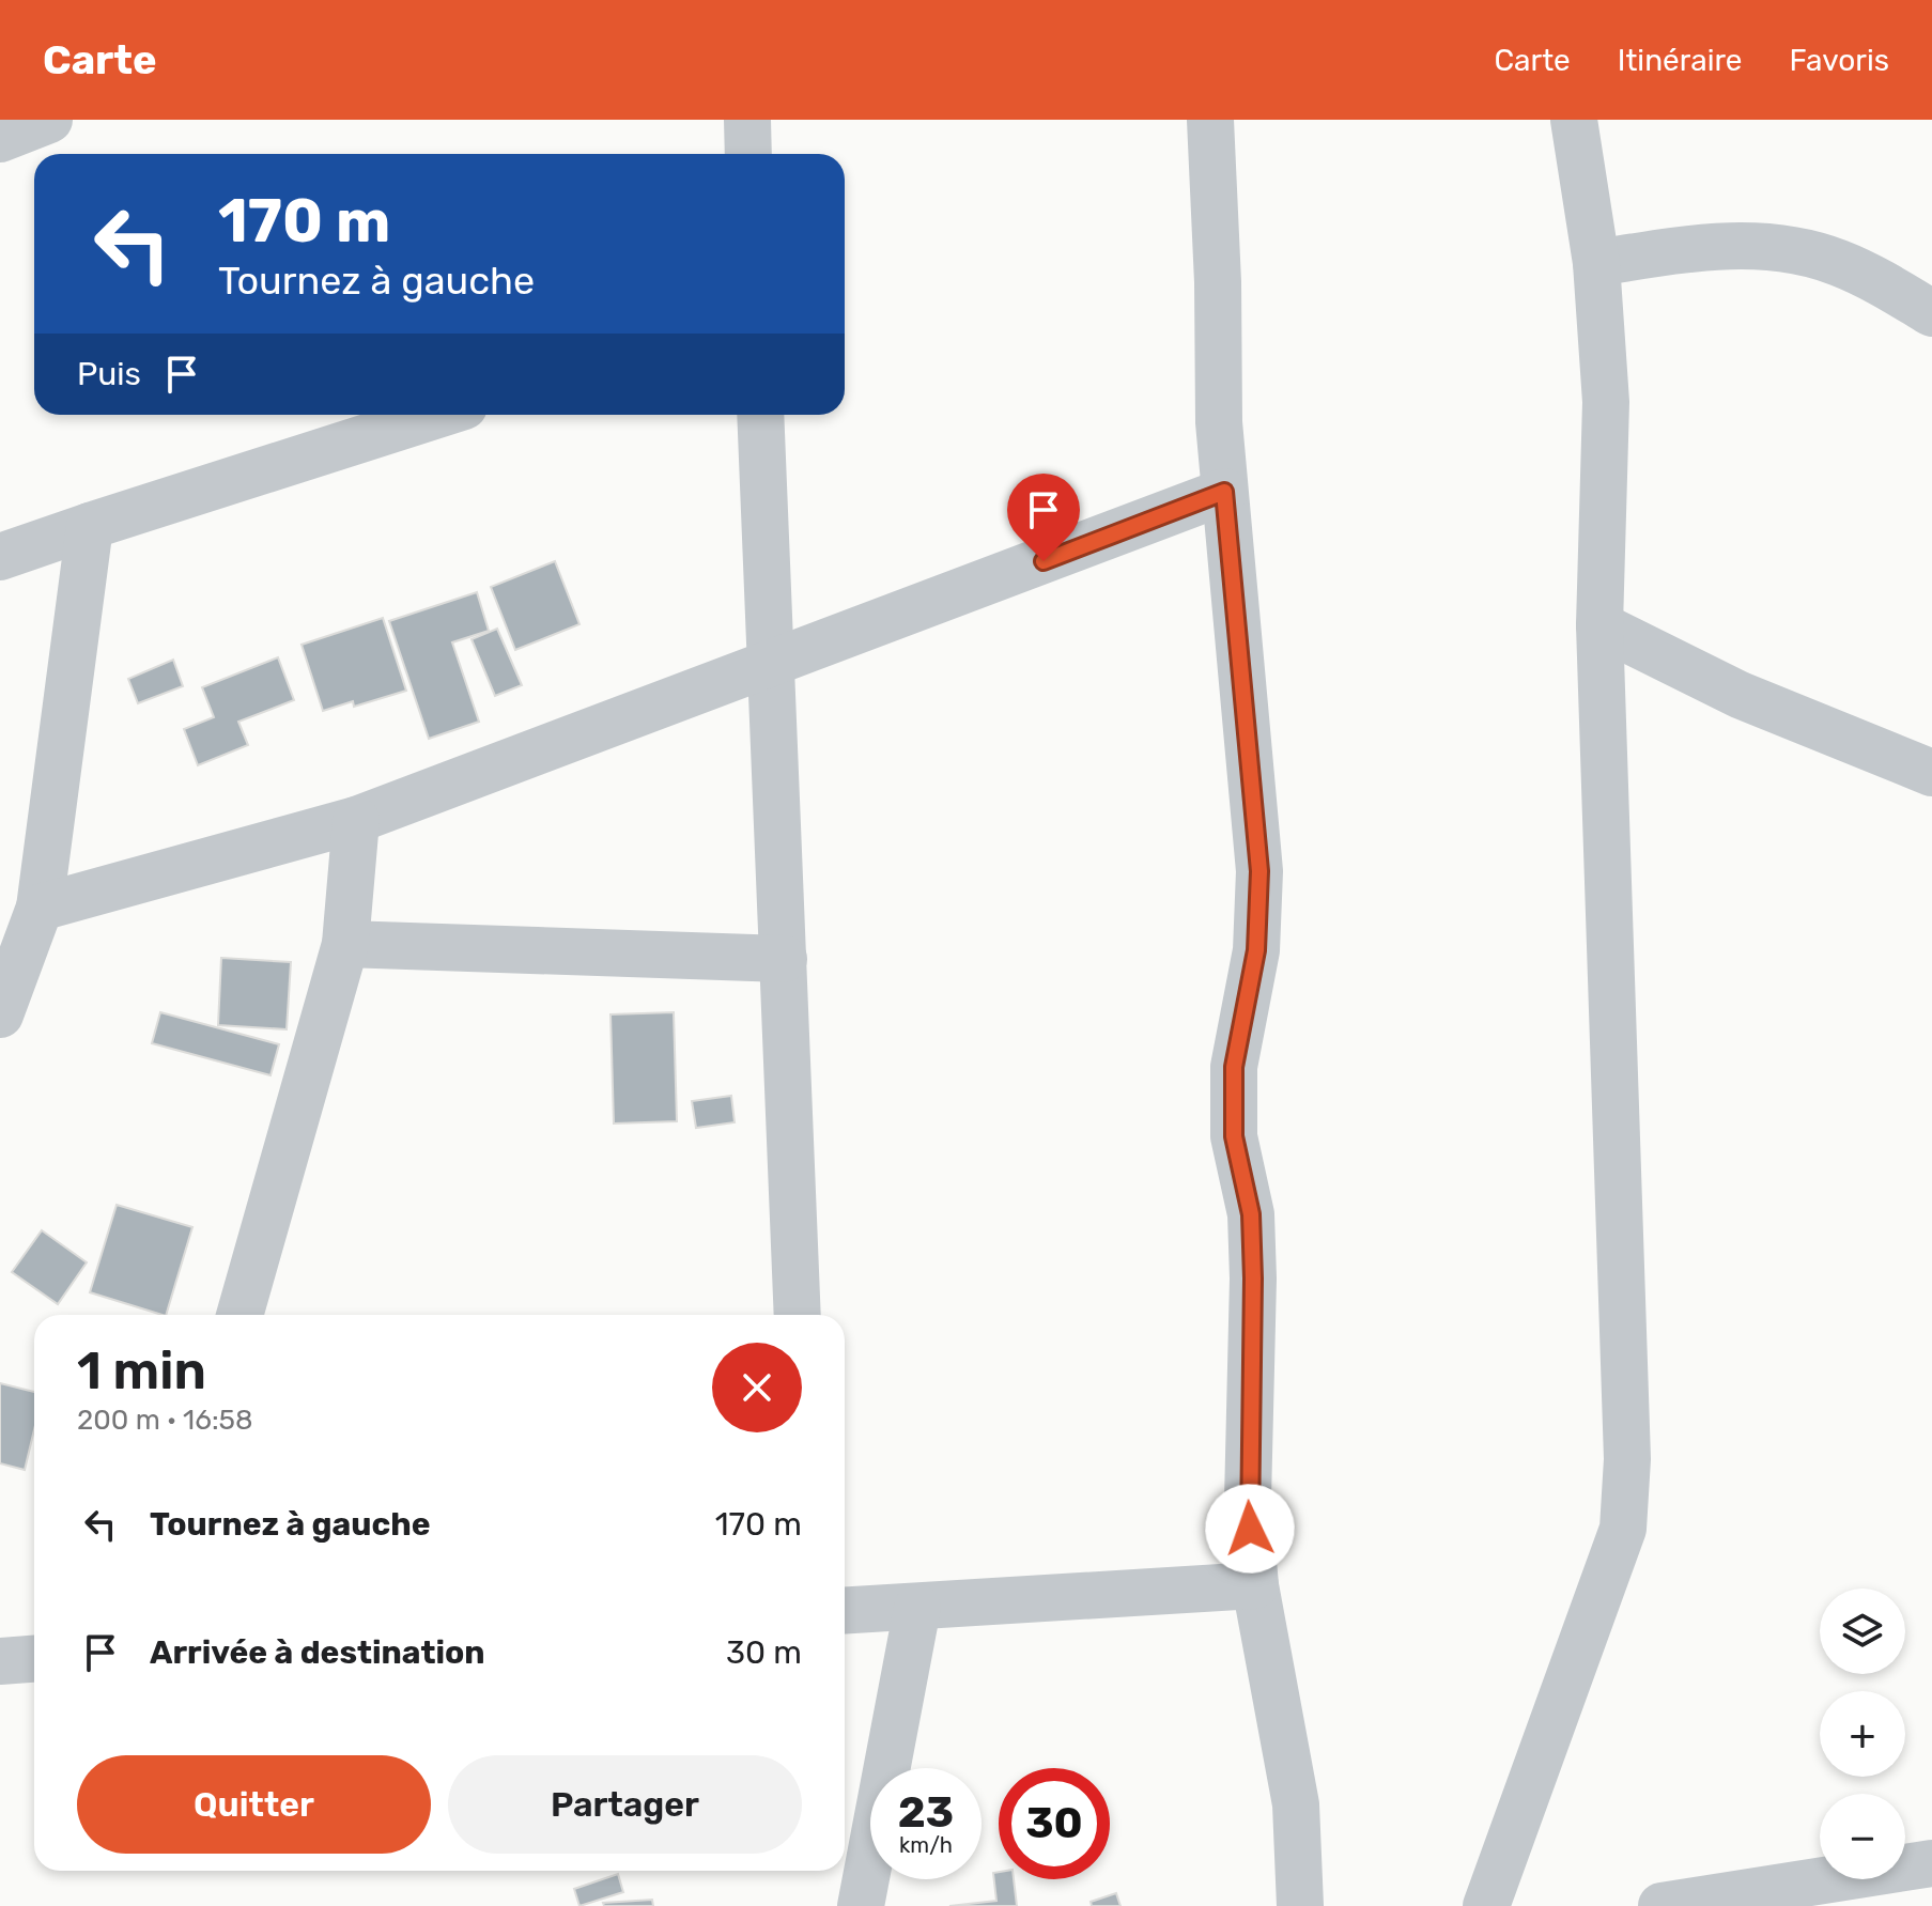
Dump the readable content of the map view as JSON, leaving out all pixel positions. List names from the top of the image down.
{
  "page": {
    "header": "Carte",
    "nav": ["Carte", "Itinéraire", "Favoris"],
    "turn": ["170 m", "Tournez à gauche"],
    "then": "Puis",
    "heading": ["1 min", "200 m · 16:58"],
    "list": [
      {
        "name": "Tournez à gauche",
        "value": "170 m"
      },
      {
        "name": "Arrivée à destination",
        "value": "30 m"
      }
    ],
    "map_buttons": ["+", "−"],
    "buttons": ["Quitter", "Partager"],
    "speed": "23 km/h",
    "limit": "30"
  }
}
